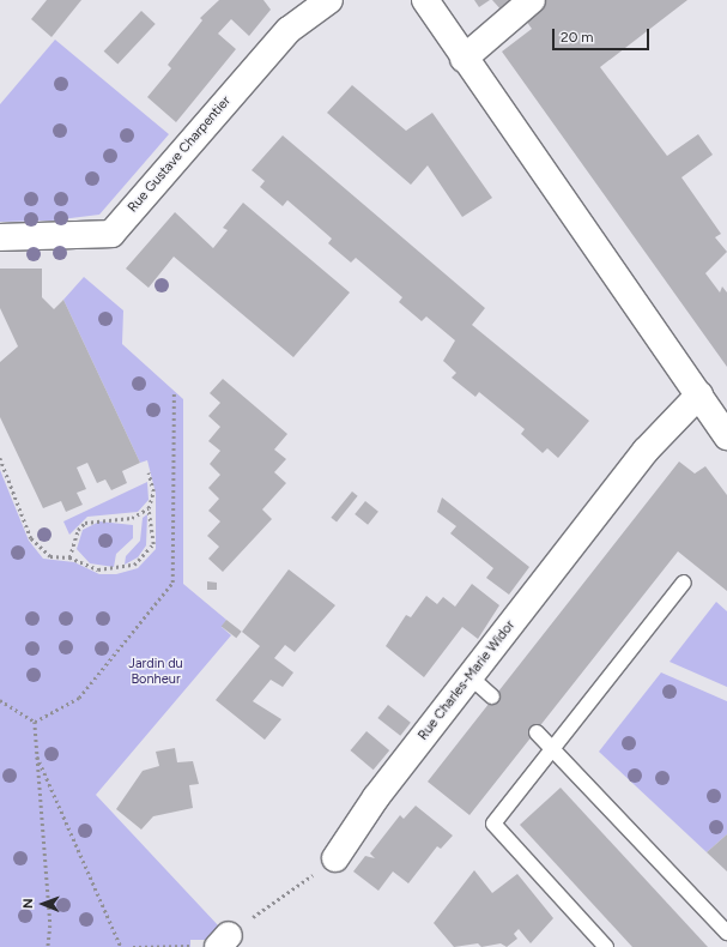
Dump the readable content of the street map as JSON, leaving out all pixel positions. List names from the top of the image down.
{
  "streets": {
    "street": ["Rue Gustave Charpentier", "Rue Charles-Marie Widor"]
  },
  "parks": ["Jardin du Bonheur"],
  "scale_bar": "20 m",
  "north": "left"
}
